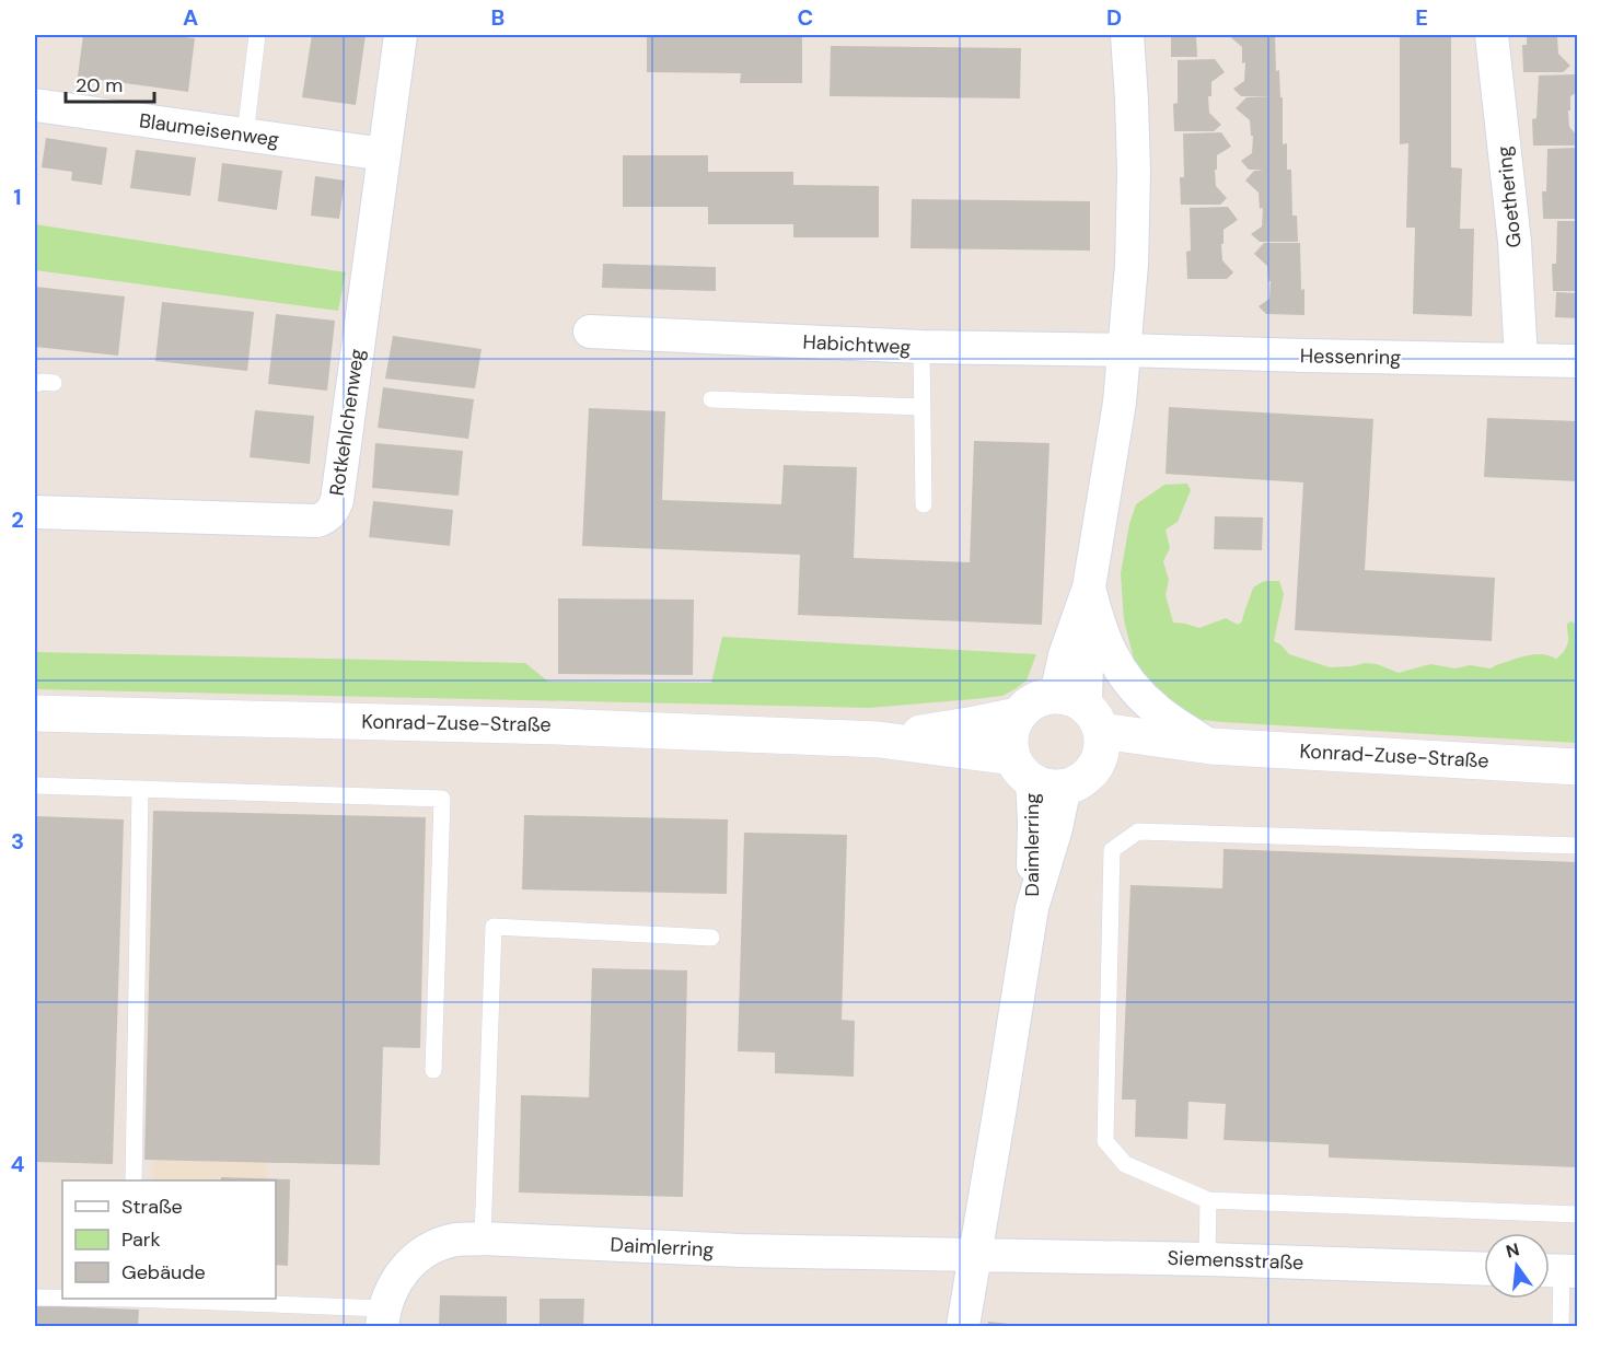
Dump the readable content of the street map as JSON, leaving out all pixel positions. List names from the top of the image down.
{
  "streets": {
    "street": [
      "Blaumeisenweg",
      "Goethering",
      "Habichtweg",
      "Hessenring",
      "Rotkehlchenweg",
      "Konrad-Zuse-Straße",
      "Daimlerring",
      "Siemensstraße"
    ]
  },
  "crossings": [
    ["Blaumeisenweg", "Rotkehlchenweg"],
    ["Goethering", "Hessenring"],
    ["Habichtweg", "Hessenring"],
    ["Konrad-Zuse-Straße", "Daimlerring"],
    ["Daimlerring", "Siemensstraße"]
  ],
  "legend": ["Straße", "Park", "Gebäude"],
  "scale_bar": "20 m",
  "north": "top",
  "grid": {
    "columns": [
      "A",
      "B",
      "C",
      "D",
      "E"
    ],
    "rows": [
      "1",
      "2",
      "3",
      "4"
    ]
  }
}
